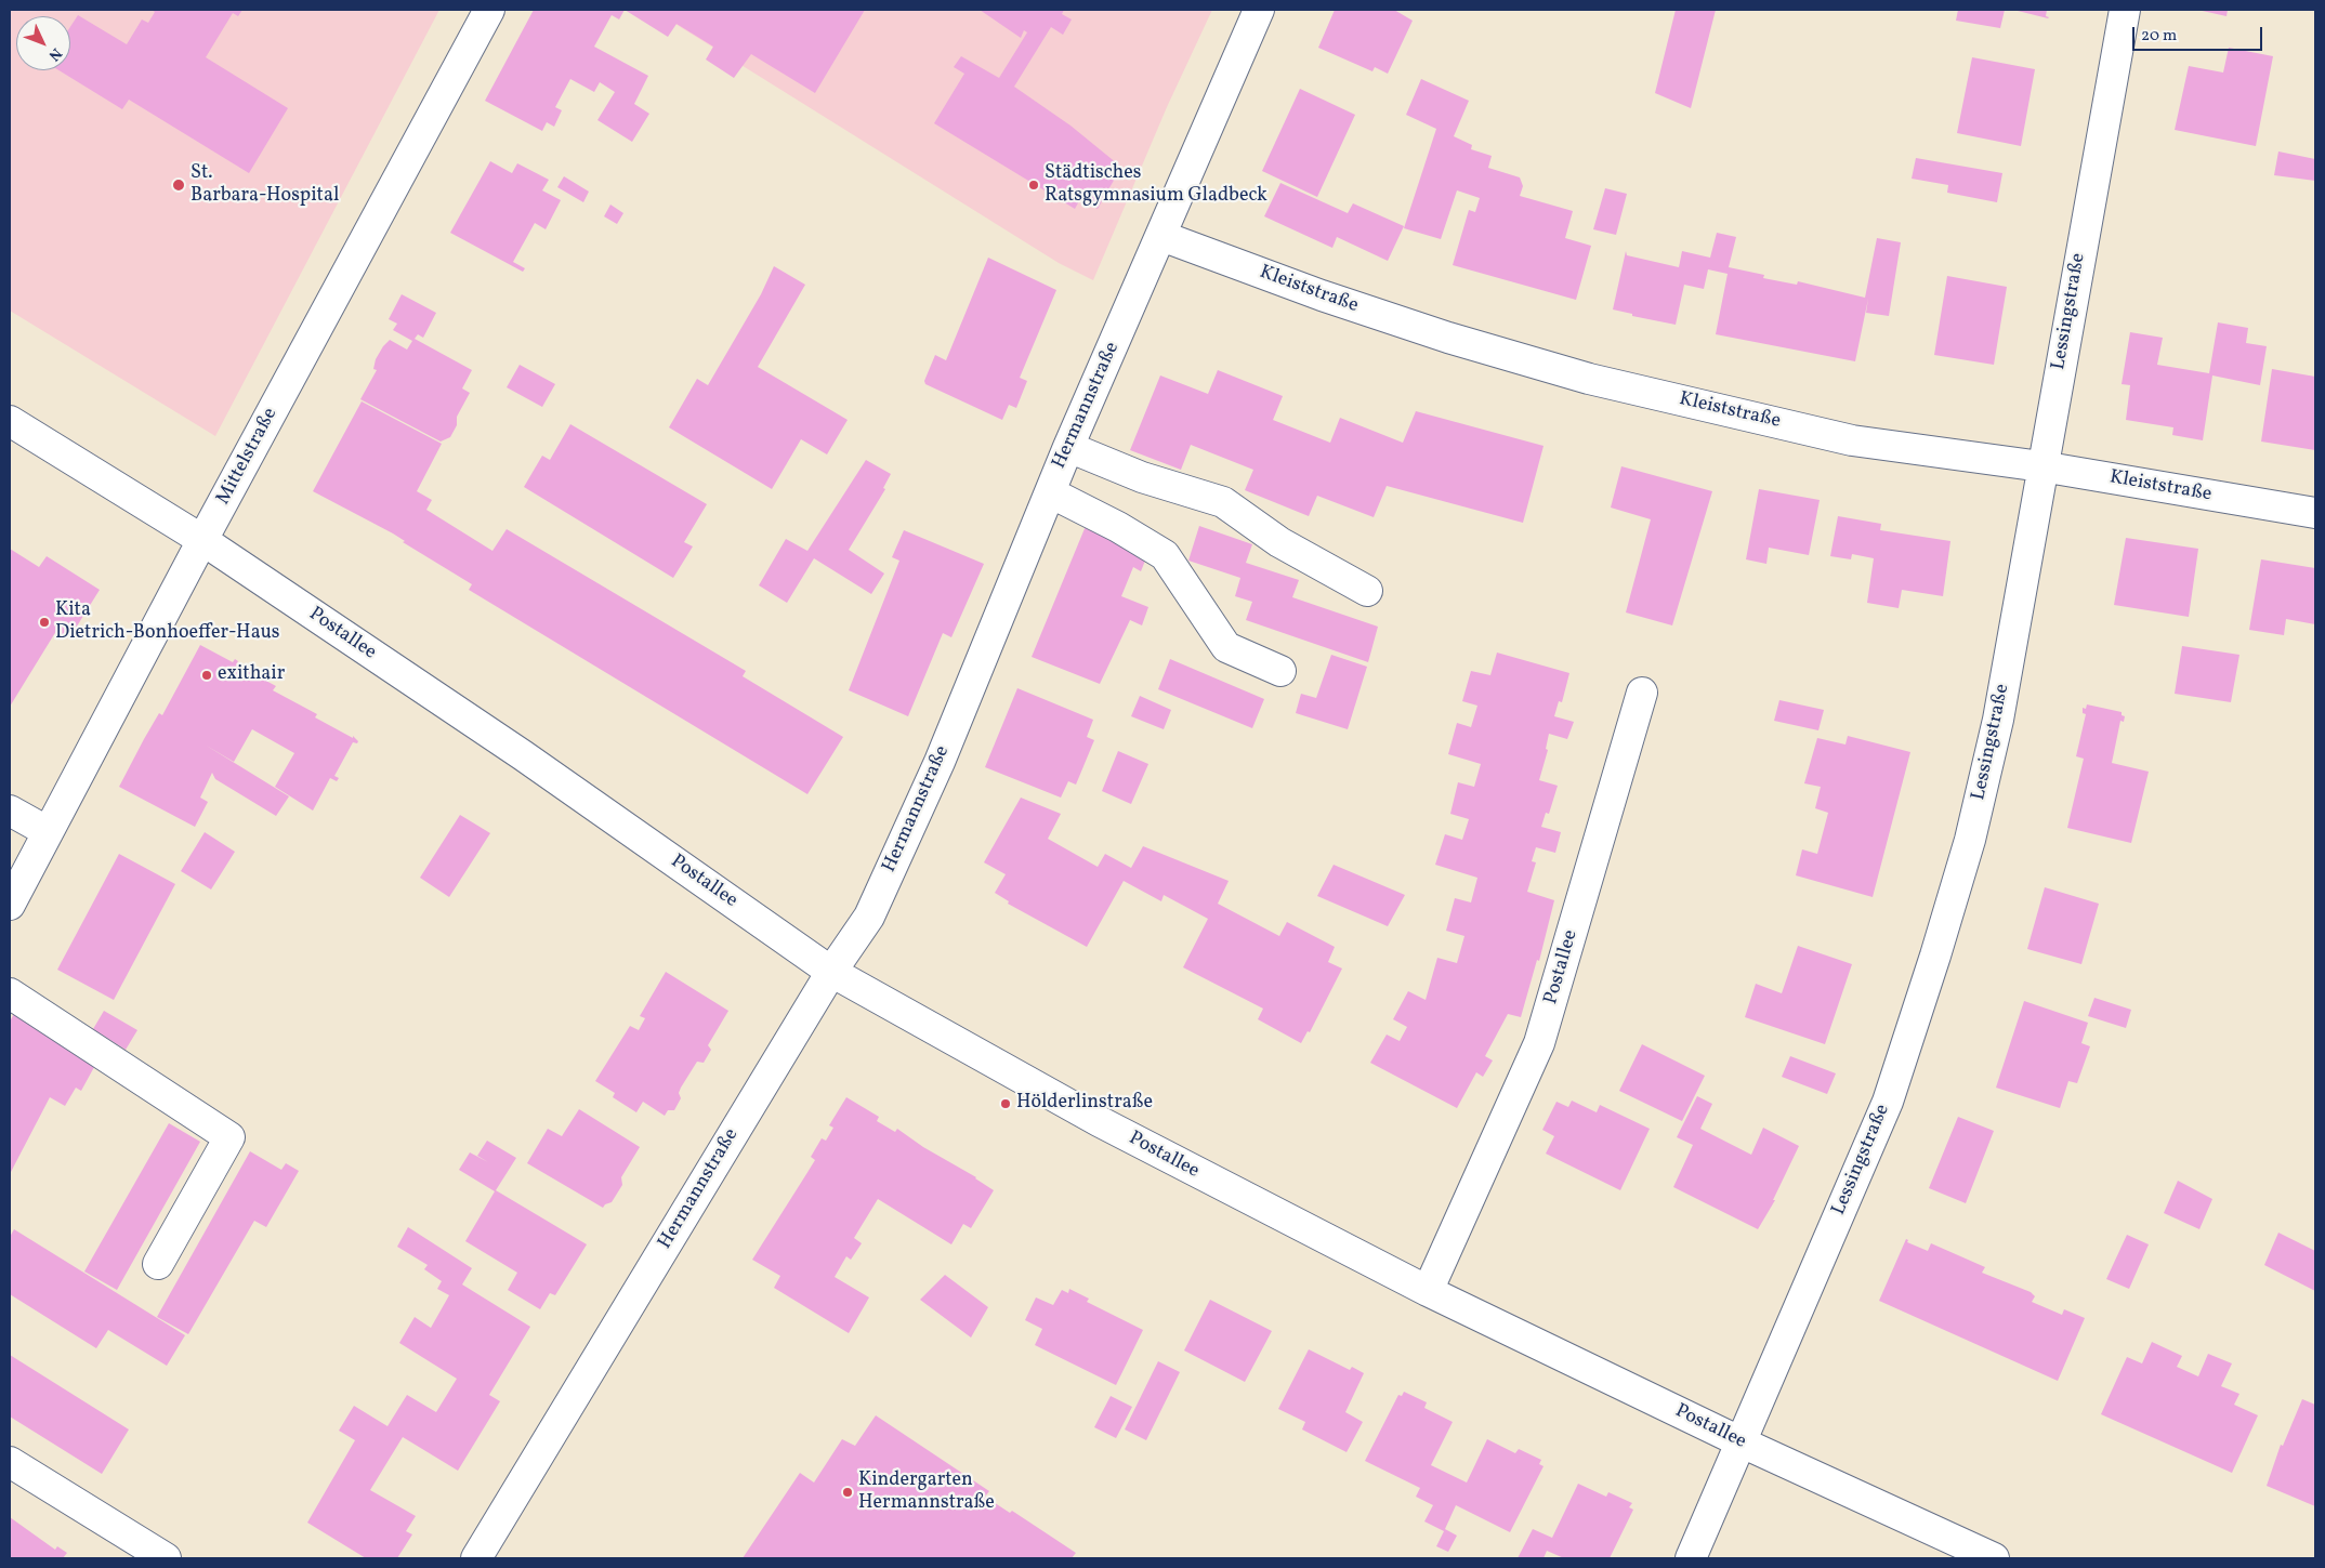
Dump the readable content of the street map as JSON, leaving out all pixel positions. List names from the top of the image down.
{
  "streets": {
    "street": [
      "Kleiststraße",
      "Lessingstraße",
      "Hermannstraße",
      "Mittelstraße",
      "Postallee"
    ]
  },
  "crossings": [
    ["Kleiststraße", "Lessingstraße"],
    ["Kleiststraße", "Hermannstraße"],
    ["Lessingstraße", "Postallee"],
    ["Hermannstraße", "Postallee"],
    ["Mittelstraße", "Postallee"]
  ],
  "places": [
    "St. Barbara-Hospital",
    "Städtisches Ratsgymnasium Gladbeck",
    "Kita Dietrich-Bonhoeffer-Haus",
    "exithair",
    "Hölderlinstraße",
    "Kindergarten Hermannstraße"
  ],
  "scale_bar": "20 m",
  "north": "bottom right"
}
